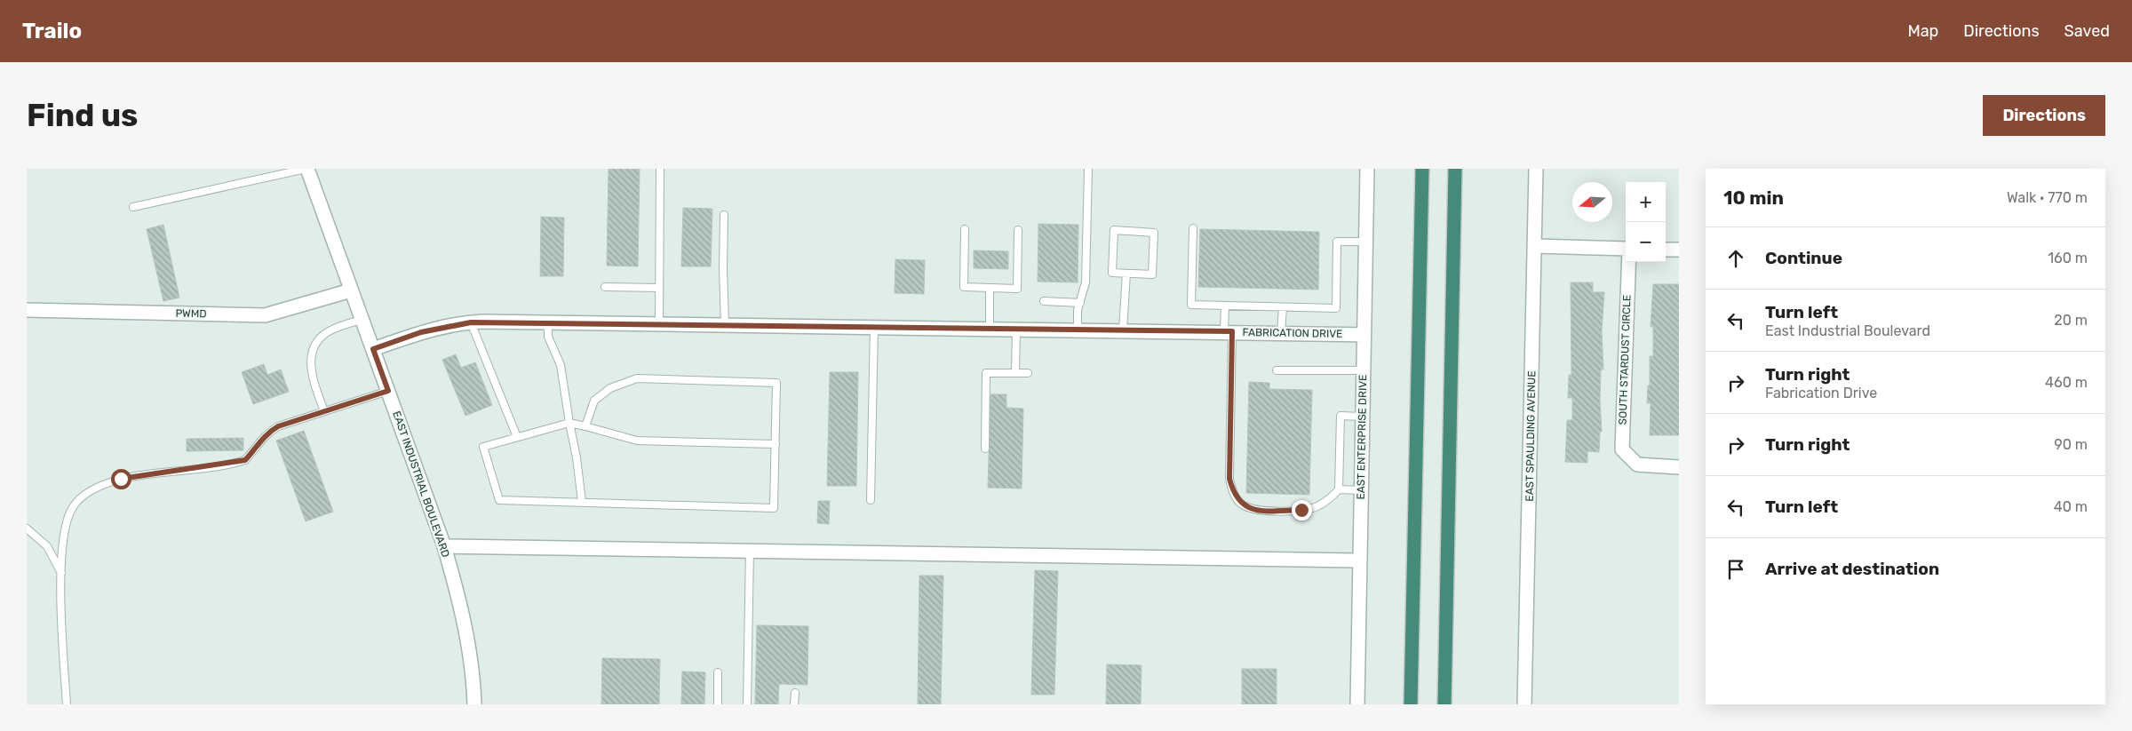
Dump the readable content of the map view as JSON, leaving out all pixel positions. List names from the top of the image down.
{
  "streets": {
    "street": [
      "PWMD",
      "FABRICATION DRIVE",
      "SOUTH STARDUST CIRCLE",
      "EAST SPAULDING AVENUE",
      "EAST ENTERPRISE DRIVE",
      "EAST INDUSTRIAL BOULEVARD"
    ]
  },
  "crossings": [
    ["PWMD", "EAST INDUSTRIAL BOULEVARD"],
    ["FABRICATION DRIVE", "EAST ENTERPRISE DRIVE"],
    ["FABRICATION DRIVE", "EAST INDUSTRIAL BOULEVARD"]
  ],
  "north": "left",
  "page": {
    "header": "Trailo",
    "nav": ["Map", "Directions", "Saved"],
    "buttons": "Directions",
    "title": "Find us",
    "heading": ["10 min", "Walk · 770 m"],
    "map_buttons": ["+", "−"],
    "list": [
      ["Continue", "160 m"],
      ["Turn left", "East Industrial Boulevard", "20 m"],
      ["Turn right", "Fabrication Drive", "460 m"],
      ["Turn right", "90 m"],
      ["Turn left", "40 m"],
      "Arrive at destination"
    ]
  }
}
